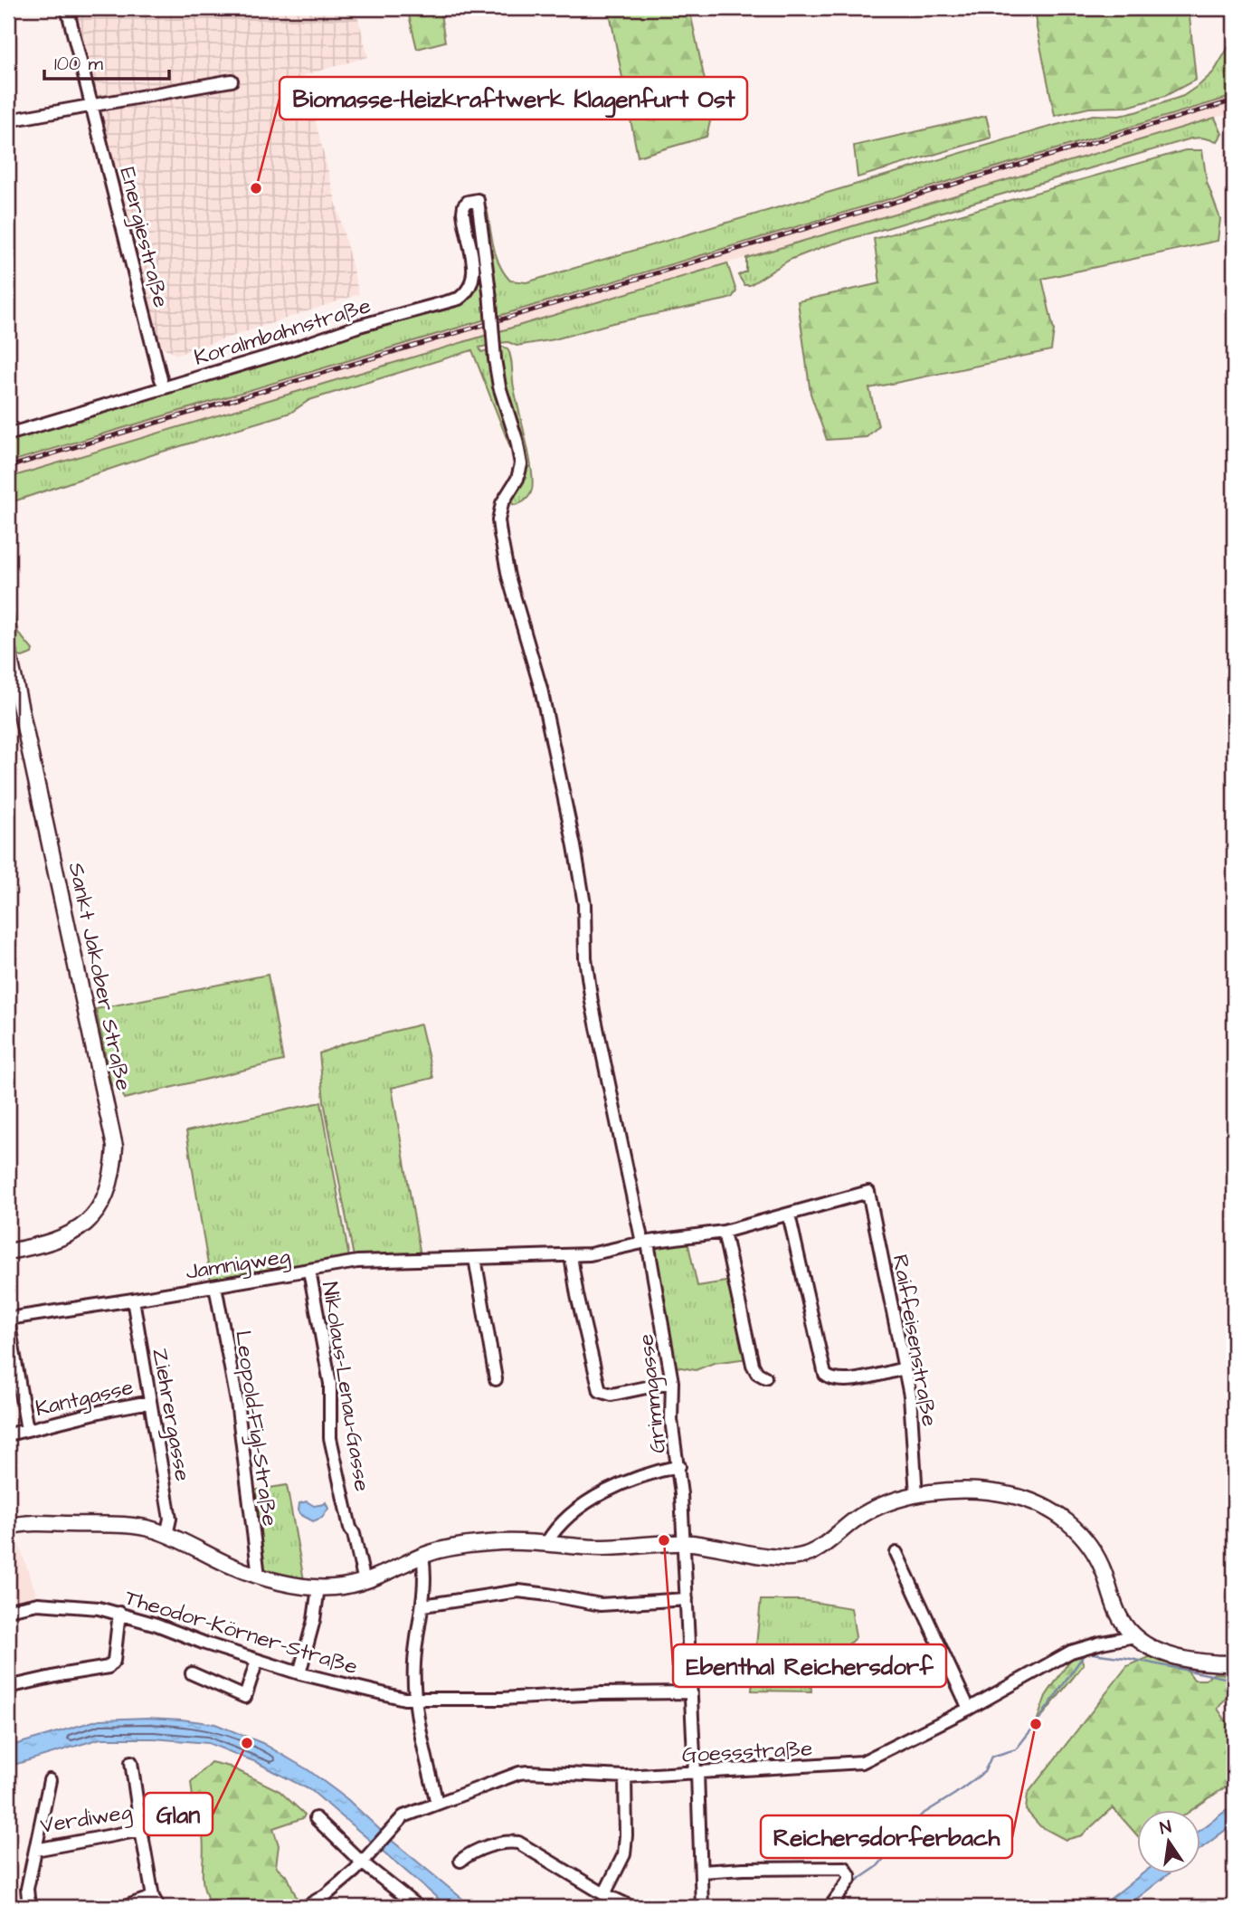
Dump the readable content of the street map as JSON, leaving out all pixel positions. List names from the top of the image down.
{
  "streets": {
    "main road": ["Sankt Jakober Straße"],
    "street": [
      "Energiestraße",
      "Koralmbahnstraße",
      "Jamnigweg",
      "Raiffeisenstraße",
      "Nikolaus-Lenau-Gasse",
      "Grimmgasse",
      "Kantgasse",
      "Ziehrergasse",
      "Leopold-Figl-Straße",
      "Theodor-Körner-Straße",
      "Goessstraße",
      "Verdiweg"
    ]
  },
  "crossings": [
    ["Koralmbahnstraße", "Grimmgasse"],
    ["Jamnigweg", "Raiffeisenstraße"],
    ["Jamnigweg", "Nikolaus-Lenau-Gasse"],
    ["Jamnigweg", "Grimmgasse"],
    ["Jamnigweg", "Kantgasse"],
    ["Jamnigweg", "Ziehrergasse"],
    ["Jamnigweg", "Leopold-Figl-Straße"],
    ["Grimmgasse", "Theodor-Körner-Straße"],
    ["Grimmgasse", "Goessstraße"],
    ["Kantgasse", "Ziehrergasse"]
  ],
  "places": [
    "Biomasse-Heizkraftwerk Klagenfurt Ost",
    "Ebenthal Reichersdorf",
    "Reichersdorferbach",
    "Glan"
  ],
  "scale_bar": "100 m",
  "north": "top"
}
